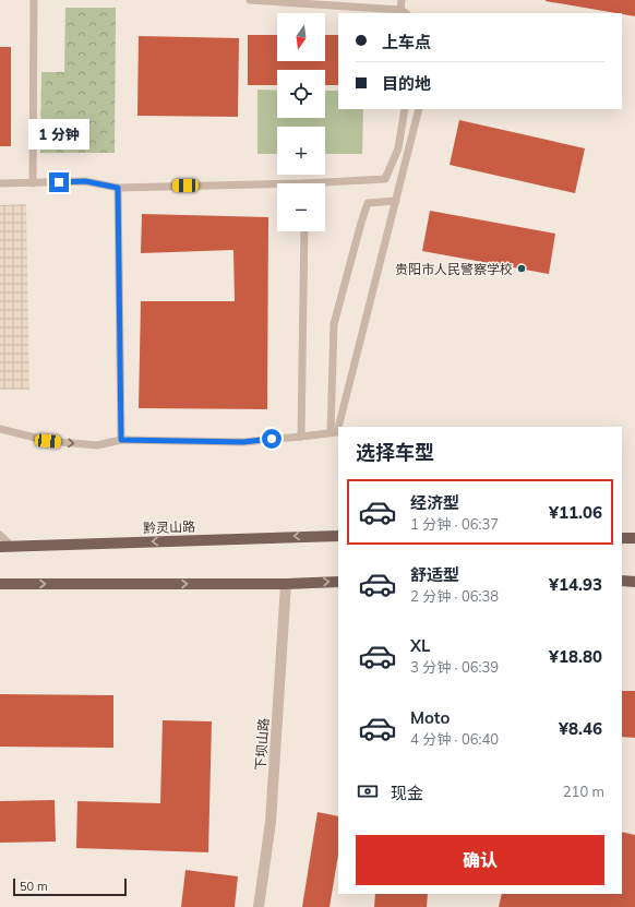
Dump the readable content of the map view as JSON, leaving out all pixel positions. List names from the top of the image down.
{
  "streets": {
    "main road": ["黔灵山路"],
    "street": ["下坝山路"]
  },
  "places": ["贵阳市人民警察学校"],
  "scale_bar": "50 m",
  "north": "bottom",
  "page": {
    "map_buttons": ["+", "−"],
    "banner": ["上车点", "目的地"],
    "bubble": "1 分钟",
    "heading": "选择车型",
    "list": [
      {
        "name": "经济型",
        "note": "1 分钟 · 06:37",
        "value": "¥11.06"
      },
      {
        "name": "舒适型",
        "note": "2 分钟 · 06:38",
        "value": "¥14.93"
      },
      {
        "name": "XL",
        "note": "3 分钟 · 06:39",
        "value": "¥18.80"
      },
      {
        "name": "Moto",
        "note": "4 分钟 · 06:40",
        "value": "¥8.46"
      }
    ],
    "pay": ["现金", "210 m"],
    "buttons": "确认",
    "scale": "50 m"
  }
}
